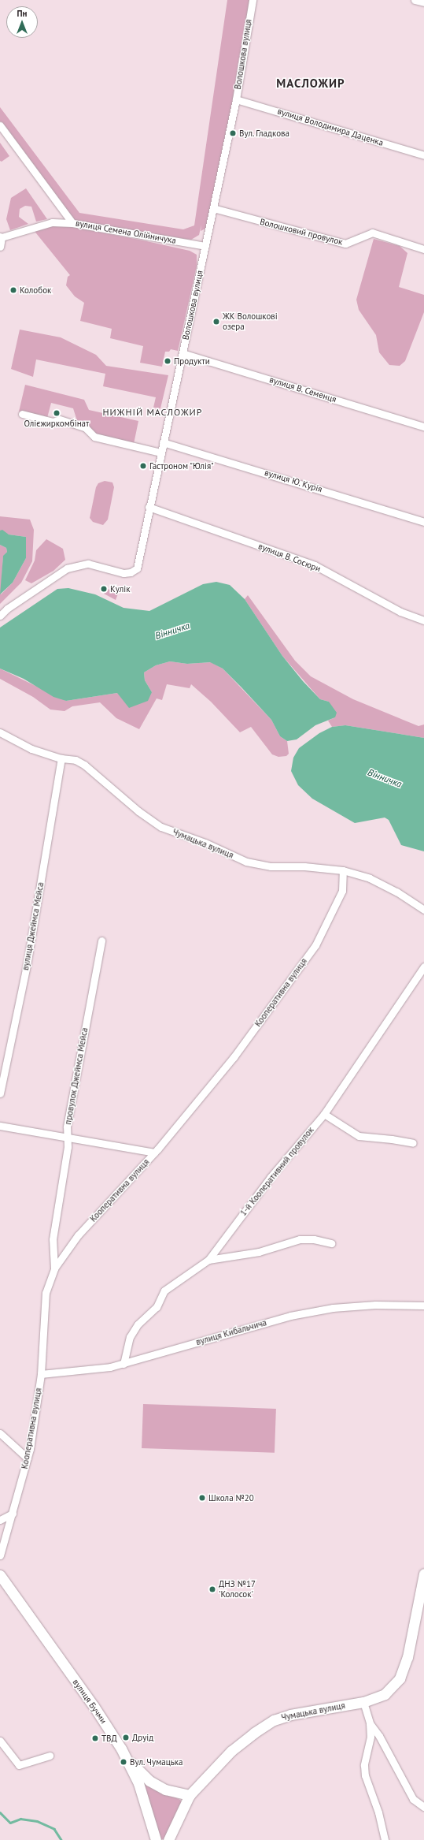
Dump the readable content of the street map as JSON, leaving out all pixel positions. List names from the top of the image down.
{
  "streets": {
    "street": [
      "Волошкова вулиця",
      "вулиця Володимира Даценка",
      "вулиця Семена Олійничука",
      "Волошковий провулок",
      "вулиця В. Семенця",
      "вулиця Ю. Курія",
      "вулиця В. Сосюри",
      "Чумацька вулиця",
      "вулиця Джеймса Мейса",
      "Кооперативна вулиця",
      "провулок Джеймса Мейса",
      "1-й Кооперативний провулок",
      "вулиця Кибальчича",
      "вулиця Бучми"
    ]
  },
  "crossings": [
    ["Волошкова вулиця", "вулиця Володимира Даценка"],
    ["Волошкова вулиця", "вулиця Семена Олійничука"],
    ["Волошкова вулиця", "Волошковий провулок"],
    ["Волошкова вулиця", "вулиця В. Семенця"],
    ["Волошкова вулиця", "вулиця Ю. Курія"],
    ["Волошкова вулиця", "вулиця В. Сосюри"],
    ["Чумацька вулиця", "вулиця Джеймса Мейса"],
    ["Чумацька вулиця", "Кооперативна вулиця"],
    ["Кооперативна вулиця", "провулок Джеймса Мейса"],
    ["Кооперативна вулиця", "вулиця Кибальчича"],
    ["1-й Кооперативний провулок", "вулиця Кибальчича"]
  ],
  "districts": ["МАСЛОЖИР", "НИЖНІЙ МАСЛОЖИР"],
  "water": ["Вінничка"],
  "places": [
    "Вул. Гладкова",
    "Колобок",
    "ЖК Волошкові озера",
    "Продукти",
    "Олієжиркомбінат",
    "Гастроном \"Юлія\"",
    "Кулік",
    "Школа №20",
    "ДНЗ №17 'Колосок'",
    "Друід",
    "ТВД",
    "Вул. Чумацька"
  ],
  "north": "top"
}
